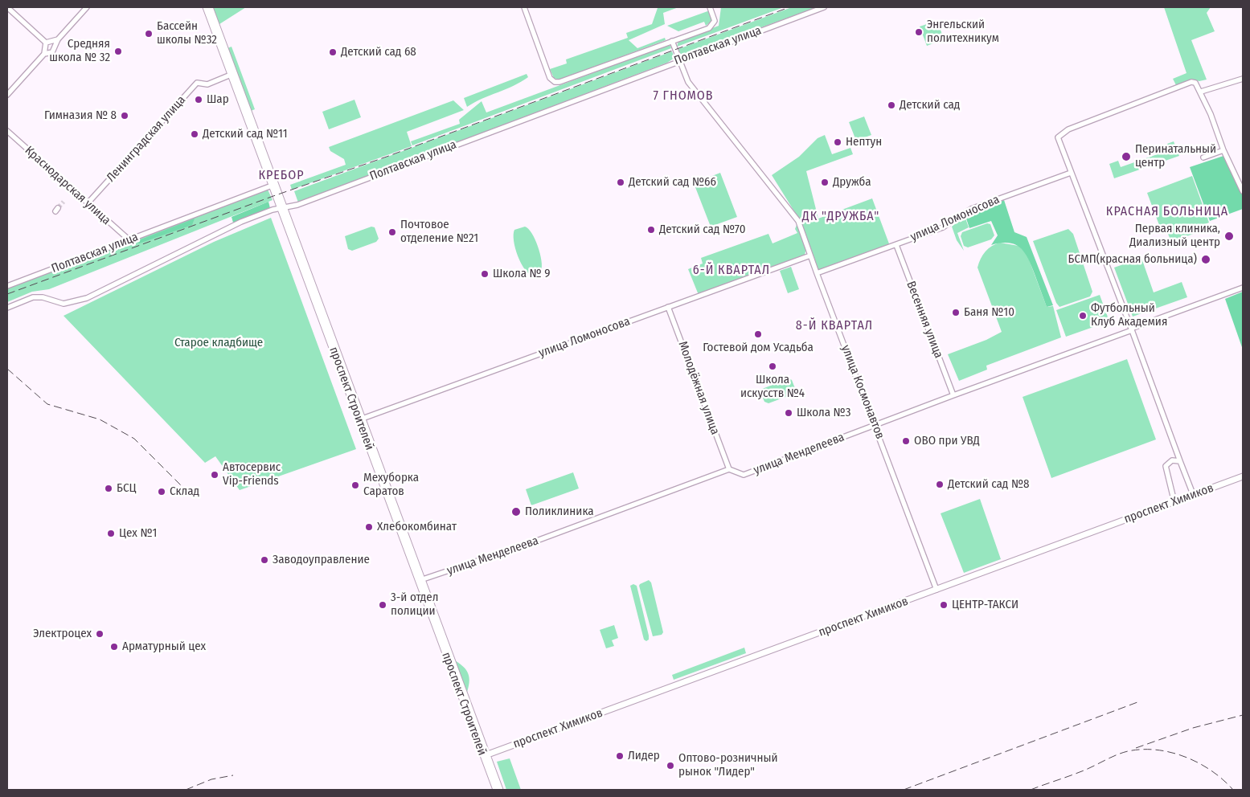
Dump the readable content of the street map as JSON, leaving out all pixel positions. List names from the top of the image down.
{
  "streets": {
    "main road": ["проспект Строителей", "проспект Химиков"],
    "street": [
      "Полтавская улица",
      "Ленинградская улица",
      "Краснодарская улица",
      "улица Ломоносова",
      "Весенняя улица",
      "Молодёжная улица",
      "улица Космонавтов",
      "улица Менделеева"
    ]
  },
  "crossings": [
    ["Полтавская улица", "Краснодарская улица"],
    ["Полтавская улица", "улица Космонавтов"],
    ["Полтавская улица", "проспект Строителей"],
    ["Ленинградская улица", "Краснодарская улица"],
    ["Ленинградская улица", "проспект Строителей"],
    ["улица Ломоносова", "Весенняя улица"],
    ["улица Ломоносова", "Молодёжная улица"],
    ["улица Ломоносова", "улица Космонавтов"],
    ["улица Ломоносова", "проспект Строителей"],
    ["Весенняя улица", "улица Менделеева"],
    ["Молодёжная улица", "улица Менделеева"],
    ["улица Космонавтов", "улица Менделеева"],
    ["улица Космонавтов", "проспект Химиков"],
    ["проспект Строителей", "улица Менделеева"],
    ["проспект Строителей", "проспект Химиков"]
  ],
  "districts": [
    "7 ГНОМОВ",
    "КРЕБОР",
    "КРАСНАЯ БОЛЬНИЦА",
    "ДК \"ДРУЖБА\"",
    "6-Й КВАРТАЛ",
    "8-Й КВАРТАЛ"
  ],
  "parks": ["Старое кладбище"],
  "places": [
    "Энгельский политехникум",
    "Бассейн школы №32",
    "Средняя школа № 32",
    "Детский сад 68",
    "Шар",
    "Детский сад",
    "Гимназия № 8",
    "Детский сад №11",
    "Нептун",
    "Перинатальный центр",
    "Детский сад №66",
    "Дружба",
    "Детский сад №70",
    "Почтовое отделение №21",
    "Первая клиника, Диализный центр",
    "БСМП(красная больница)",
    "Школа № 9",
    "Баня №10",
    "Футбольный Клуб Академия",
    "Гостевой дом Усадьба",
    "Школа искусств №4",
    "Школа №3",
    "ОВО при УВД",
    "Автосервис Vip-Friends",
    "Детский сад №8",
    "Мехуборка Саратов",
    "БСЦ",
    "Склад",
    "Поликлиника",
    "Хлебокомбинат",
    "Цех №1",
    "Заводоуправление",
    "3-й отдел полиции",
    "ЦЕНТР-ТАКСИ",
    "Электроцех",
    "Арматурный цех",
    "Лидер",
    "Оптово-розничный рынок \"Лидер\""
  ]
}
